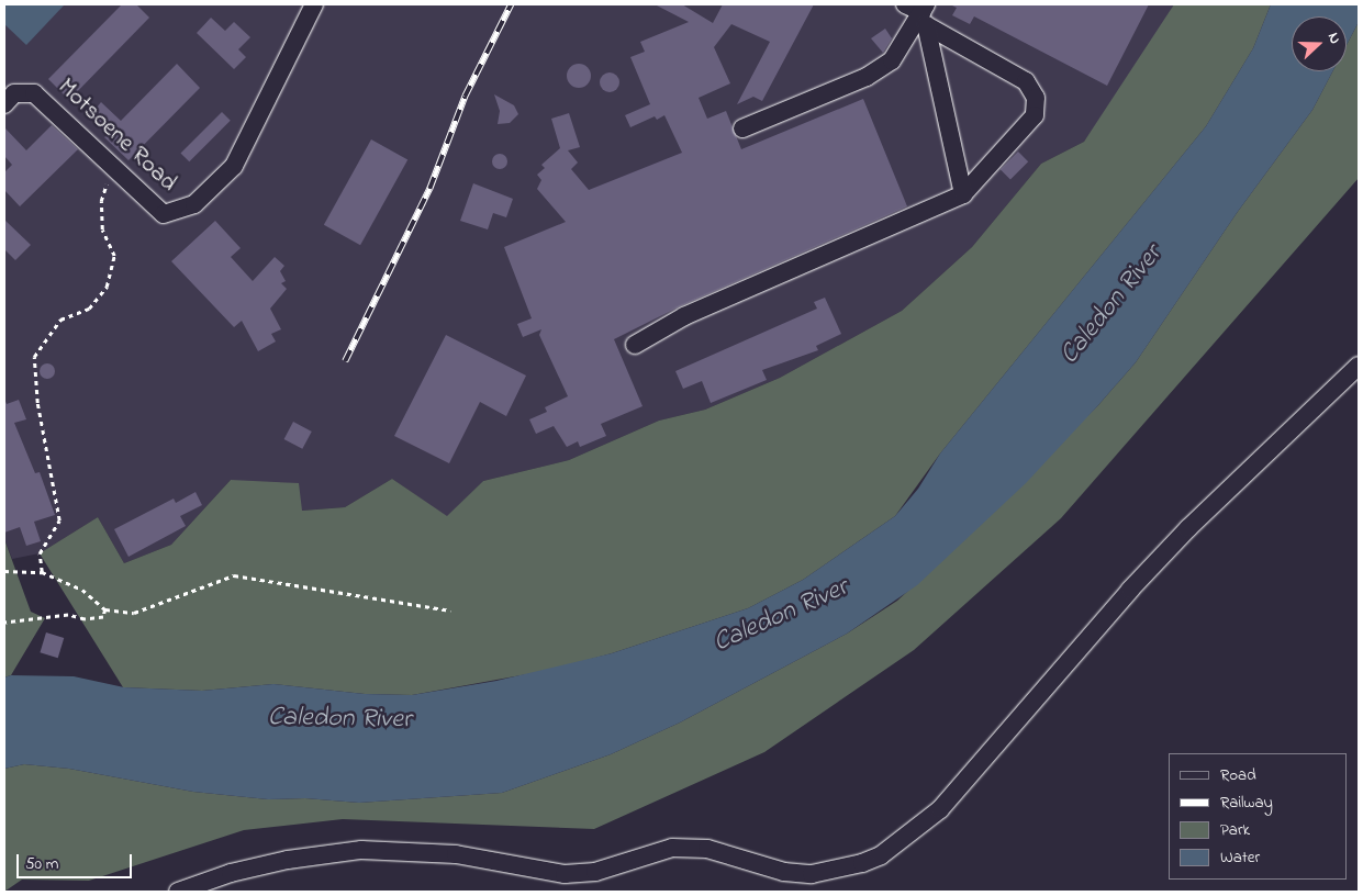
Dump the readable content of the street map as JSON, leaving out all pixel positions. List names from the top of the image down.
{
  "streets": {
    "street": ["Motsoene Road"]
  },
  "water": ["Caledon River"],
  "legend": [
    "Road",
    "Railway",
    "Park",
    "Water"
  ],
  "scale_bar": "50 m",
  "north": "right"
}
